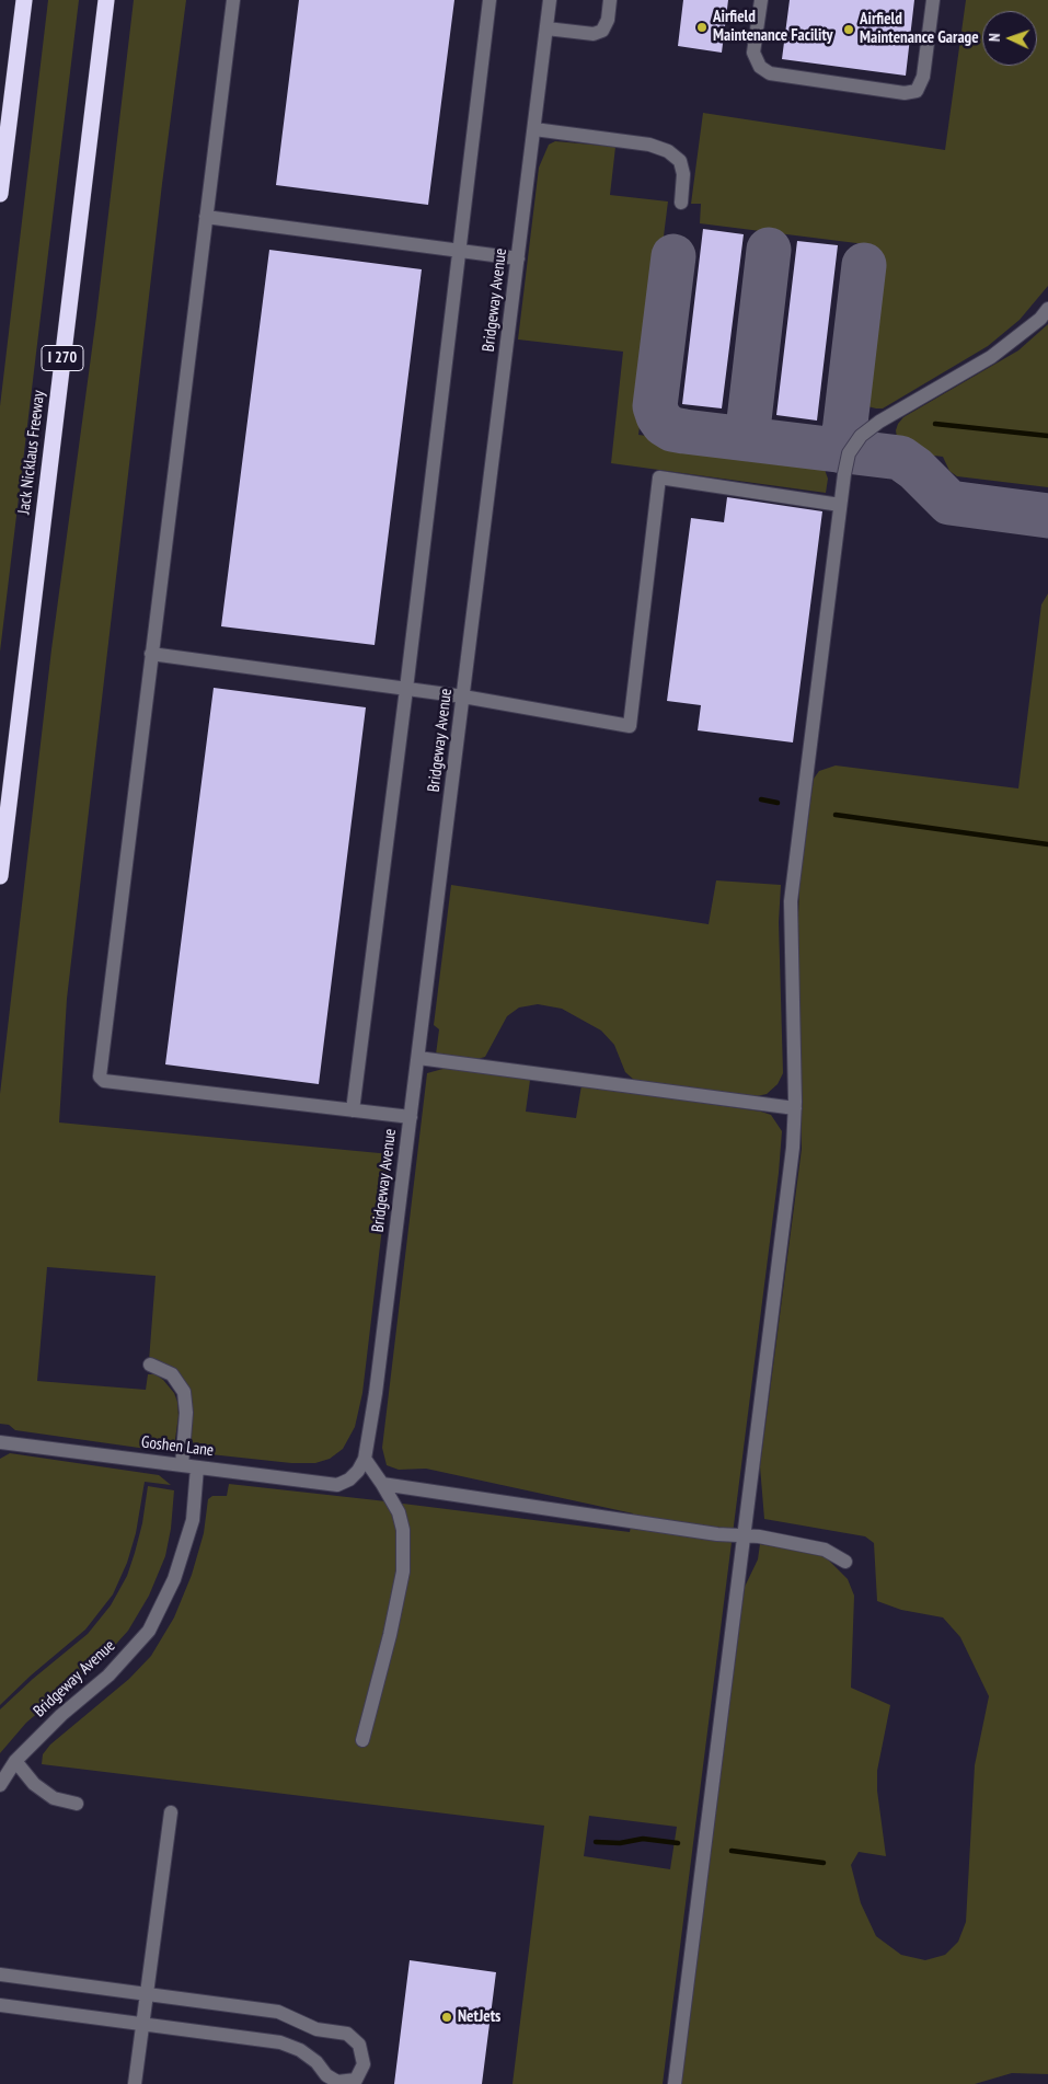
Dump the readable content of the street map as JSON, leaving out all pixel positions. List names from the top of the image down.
{
  "streets": {
    "highway": ["I 270", "Jack Nicklaus Freeway"],
    "street": ["Bridgeway Avenue", "Goshen Lane"]
  },
  "crossings": [
    ["Bridgeway Avenue", "Goshen Lane"]
  ],
  "places": ["Airfield Maintenance Facility", "Airfield Maintenance Garage", "NetJets"],
  "north": "left"
}
